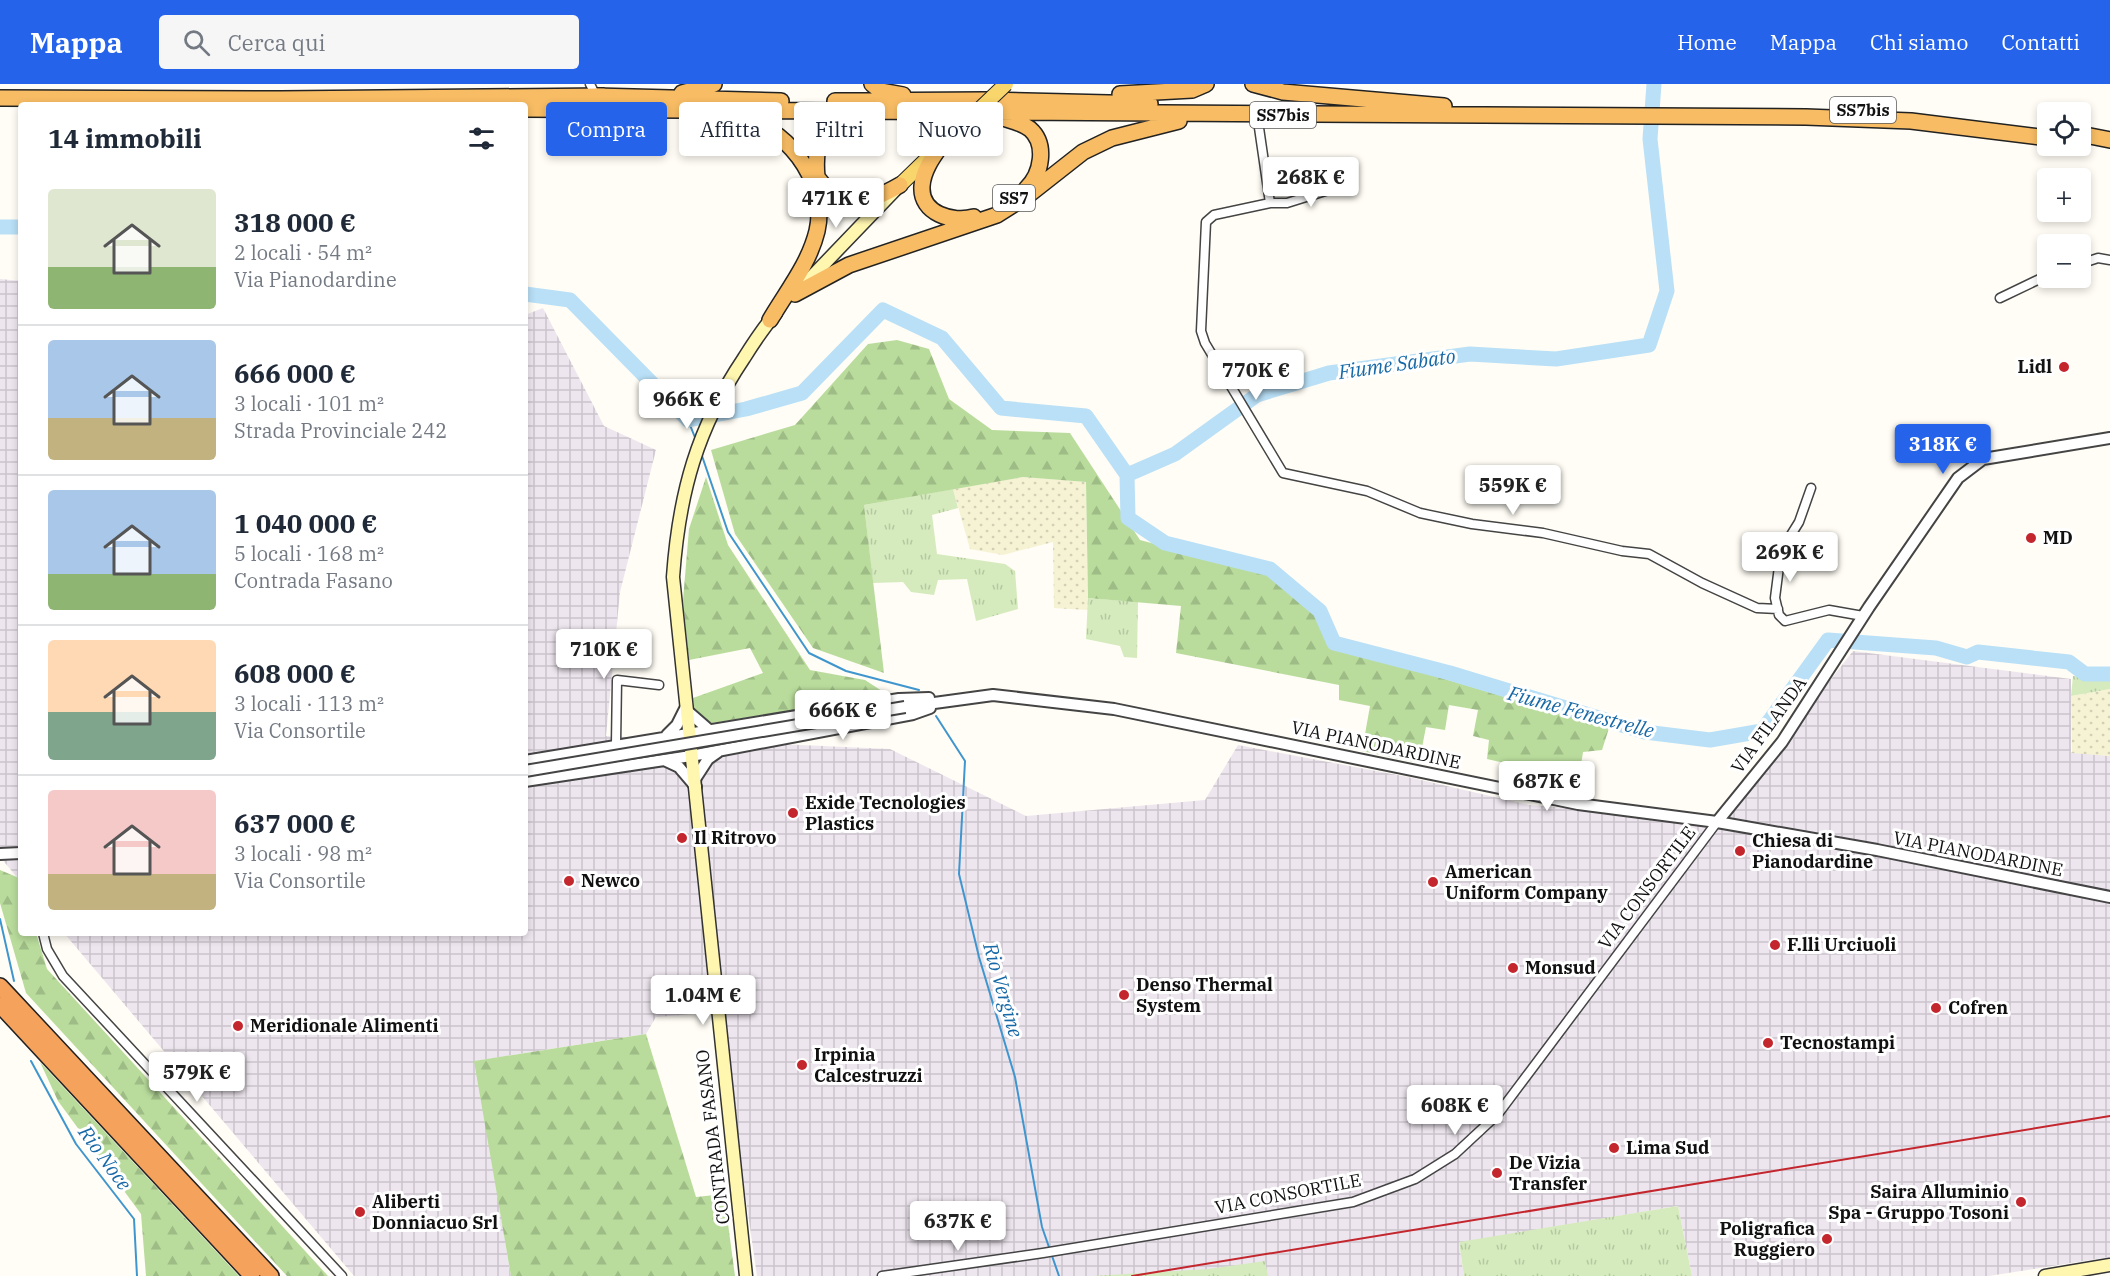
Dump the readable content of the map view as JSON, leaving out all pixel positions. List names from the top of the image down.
{
  "streets": {
    "highway": ["SS7bis", "SS7"],
    "main road": ["CONTRADA FASANO"],
    "street": ["VIA FILANDA", "VIA PIANODARDINE", "VIA CONSORTILE"]
  },
  "crossings": [
    ["SS7", "CONTRADA FASANO"],
    ["VIA FILANDA", "VIA PIANODARDINE"],
    ["VIA FILANDA", "VIA CONSORTILE"],
    ["VIA PIANODARDINE", "VIA CONSORTILE"]
  ],
  "water": [
    "Fiume Sabato",
    "Fiume Fenestrelle",
    "Rio Vergine",
    "Rio Noce"
  ],
  "places": [
    "Lidl",
    "MD",
    "Exide Tecnologies Plastics",
    "Il Ritrovo",
    "Chiesa di Pianodardine",
    "Newco",
    "American Uniform Company",
    "F.lli Urciuoli",
    "Monsud",
    "Denso Thermal System",
    "Cofren",
    "Meridionale Alimenti",
    "Tecnostampi",
    "Irpinia Calcestruzzi",
    "Lima Sud",
    "De Vizia Transfer",
    "Saira Alluminio Spa - Gruppo Tosoni",
    "Aliberti Donniacuo Srl",
    "Poligrafica Ruggiero"
  ],
  "page": {
    "header": "Mappa",
    "search": "Cerca qui",
    "nav": [
      "Home",
      "Mappa",
      "Chi siamo",
      "Contatti"
    ],
    "map_buttons": ["+", "−"],
    "chip": [
      "Compra",
      "Affitta",
      "Filtri",
      "Nuovo"
    ],
    "heading": "14 immobili",
    "price": [
      "268K €",
      "471K €",
      "770K €",
      "966K €",
      "318K €",
      "559K €",
      "269K €",
      "710K €",
      "666K €",
      "687K €",
      "1.04M €",
      "579K €",
      "608K €",
      "637K €"
    ],
    "list": [
      {
        "name": "318 000 €",
        "note": "2 locali · 54 m² · Via Pianodardine"
      },
      {
        "name": "666 000 €",
        "note": "3 locali · 101 m² · Strada Provinciale 242"
      },
      {
        "name": "1 040 000 €",
        "note": "5 locali · 168 m² · Contrada Fasano"
      },
      {
        "name": "608 000 €",
        "note": "3 locali · 113 m² · Via Consortile"
      },
      {
        "name": "637 000 €",
        "note": "3 locali · 98 m² · Via Consortile"
      }
    ]
  }
}
